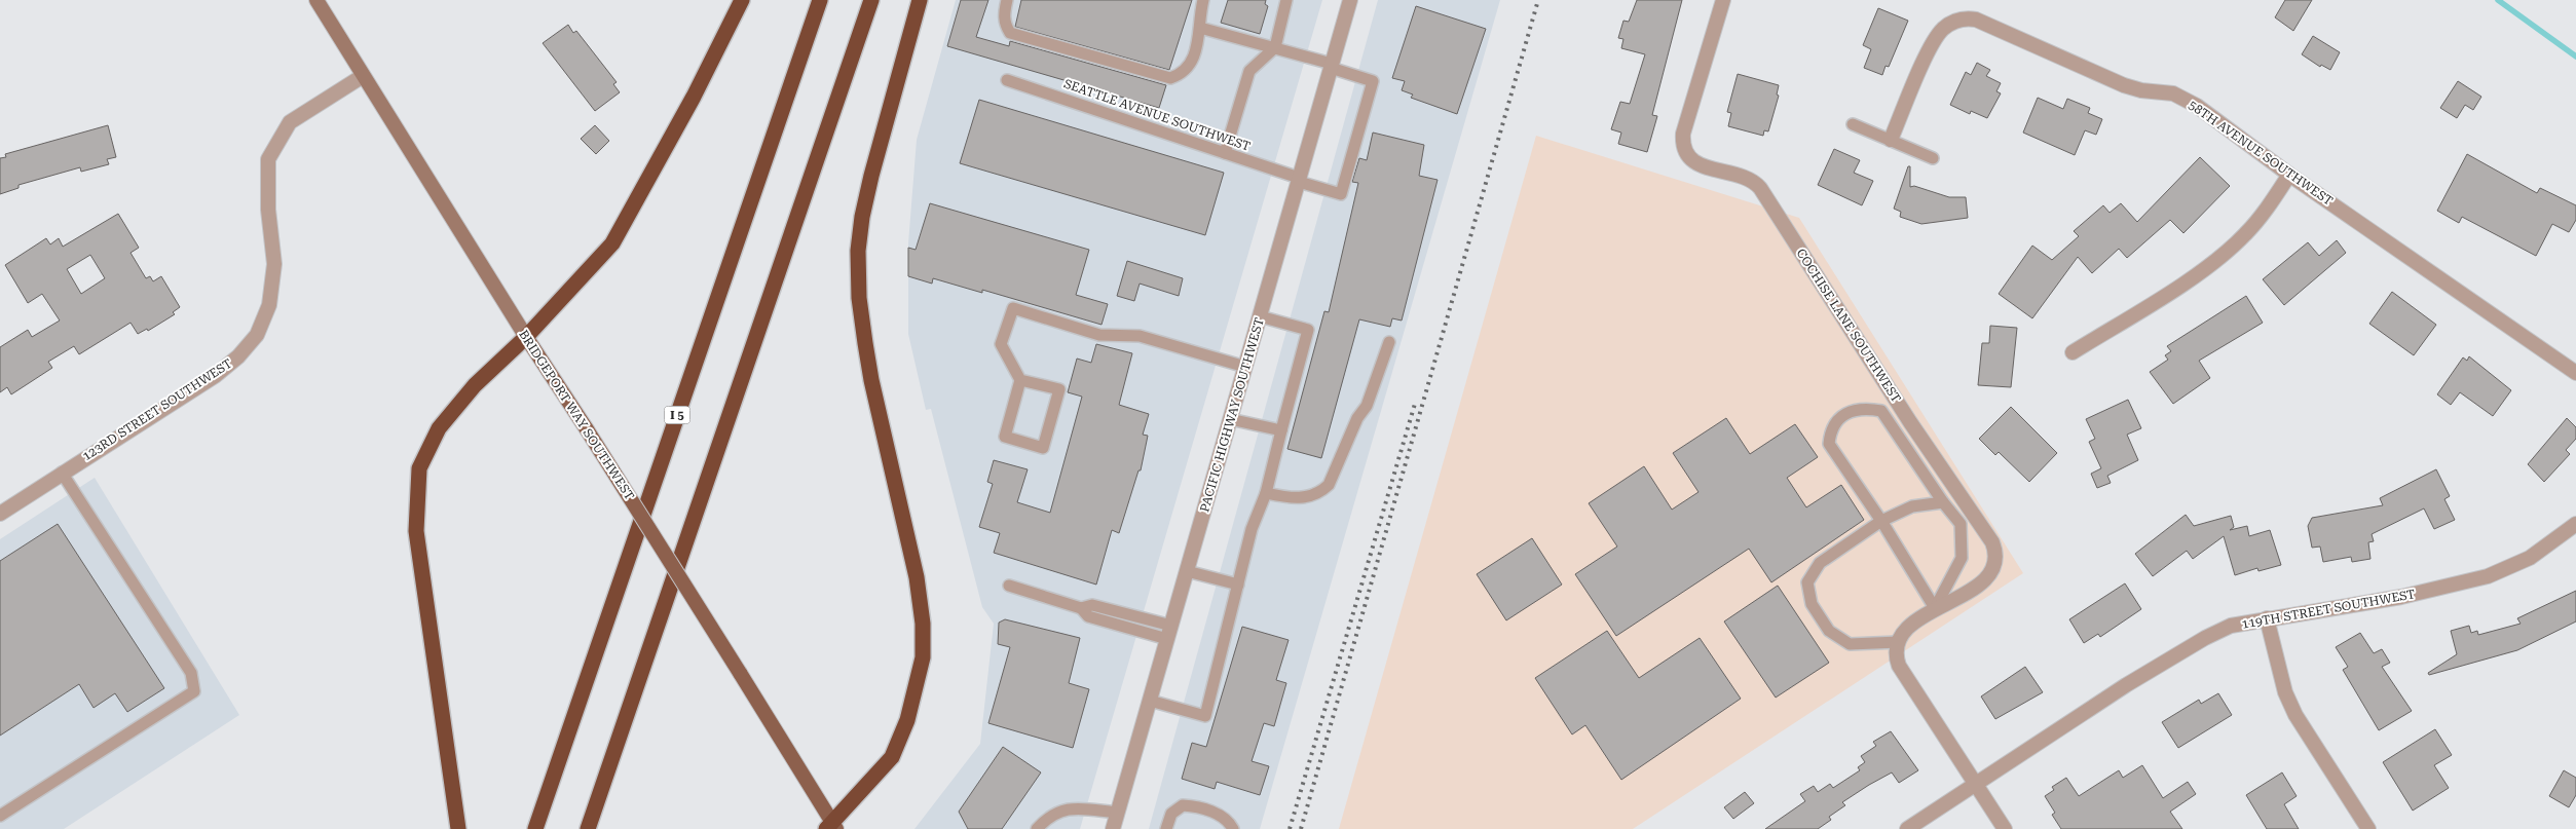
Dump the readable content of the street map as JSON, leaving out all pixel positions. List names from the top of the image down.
{
  "streets": {
    "highway": ["I 5"],
    "main road": ["BRIDGEPORT WAY SOUTHWEST"],
    "street": [
      "58TH AVENUE SOUTHWEST",
      "COCHISE LANE SOUTHWEST",
      "123RD STREET SOUTHWEST",
      "PACIFIC HIGHWAY SOUTHWEST",
      "119TH STREET SOUTHWEST"
    ],
    "lane": ["SEATTLE AVENUE SOUTHWEST"]
  },
  "crossings": [
    ["SEATTLE AVENUE SOUTHWEST", "PACIFIC HIGHWAY SOUTHWEST"],
    ["123RD STREET SOUTHWEST", "BRIDGEPORT WAY SOUTHWEST"]
  ]
}
